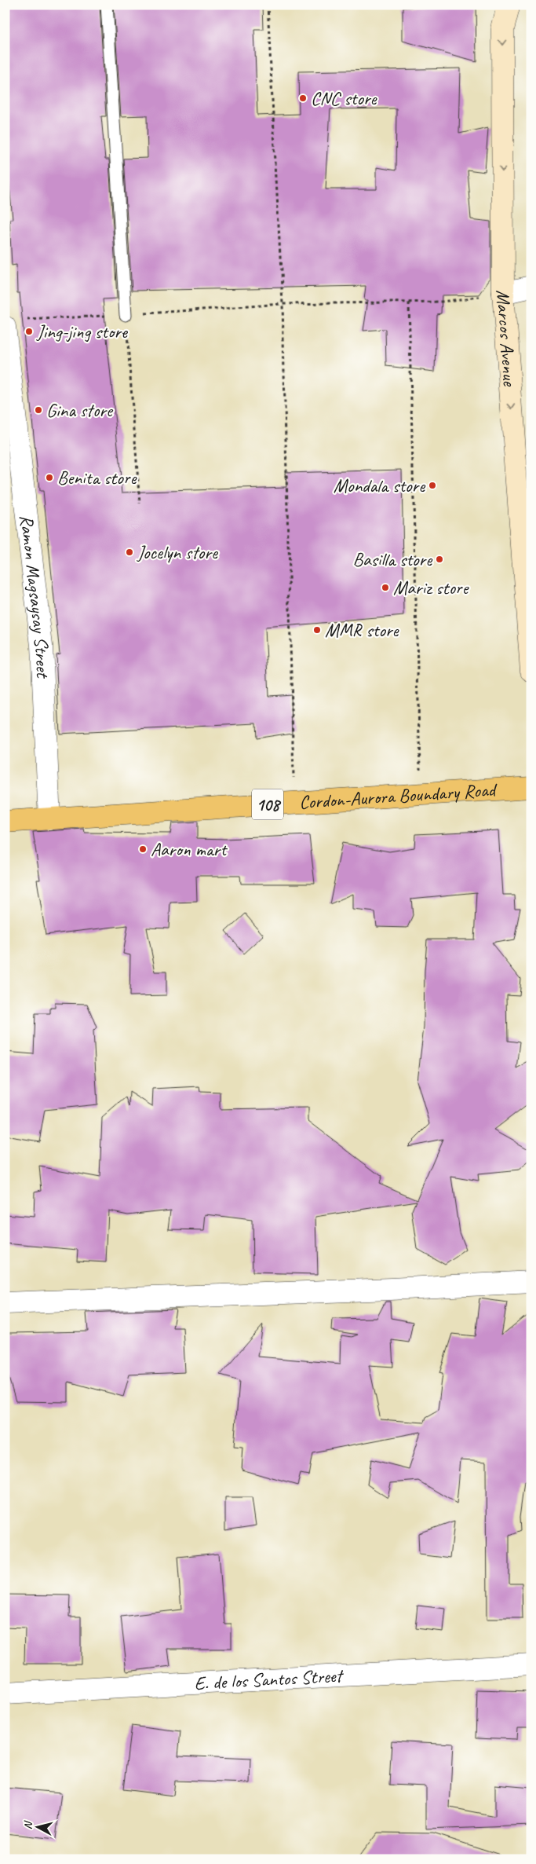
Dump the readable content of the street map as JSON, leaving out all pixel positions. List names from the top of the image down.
{
  "streets": {
    "main road": ["Marcos Avenue", "Cordon-Aurora Boundary Road", "108"],
    "street": ["Ramon Magsaysay Street", "E. de los Santos Street"]
  },
  "crossings": [
    ["Ramon Magsaysay Street", "Cordon-Aurora Boundary Road"]
  ],
  "one_way": ["Marcos Avenue"],
  "places": [
    "CNC store",
    "Jing-jing store",
    "Gina store",
    "Benita store",
    "Mondala store",
    "Jocelyn store",
    "Basilla store",
    "Mariz store",
    "MMR store",
    "Aaron mart"
  ],
  "north": "left"
}
